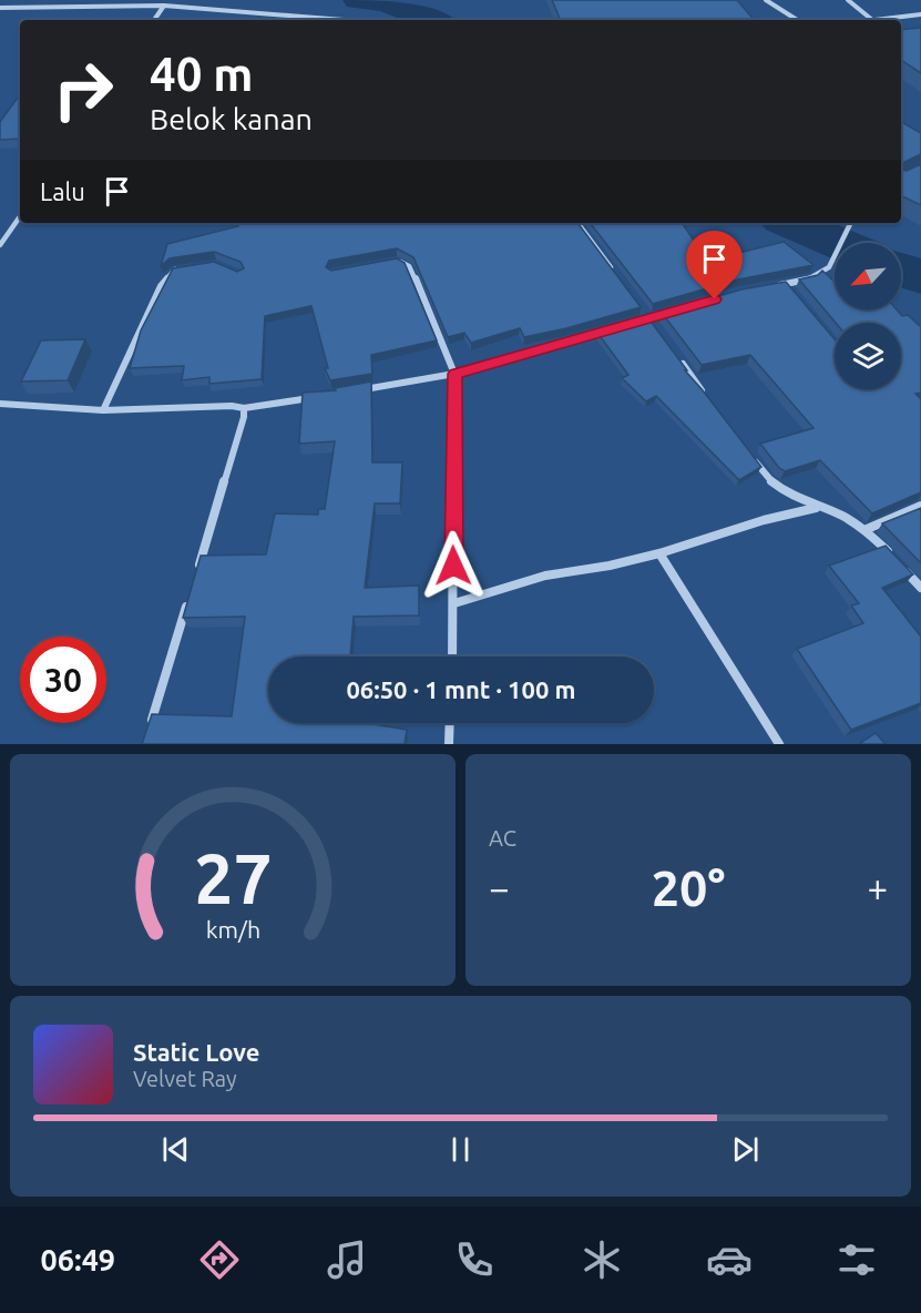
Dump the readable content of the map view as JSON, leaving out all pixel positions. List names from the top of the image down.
{
  "north": "bottom left",
  "page": {
    "turn": ["40 m", "Belok kanan"],
    "then": "Lalu",
    "limit": "30",
    "trip": "06:50 · 1 mnt · 100 m",
    "tile": "AC",
    "heat": ["−", "20°", "+"],
    "song": ["Static Love", "Velvet Ray"],
    "tabs": "06:49",
    "gauge": ["27", "km/h"]
  }
}
